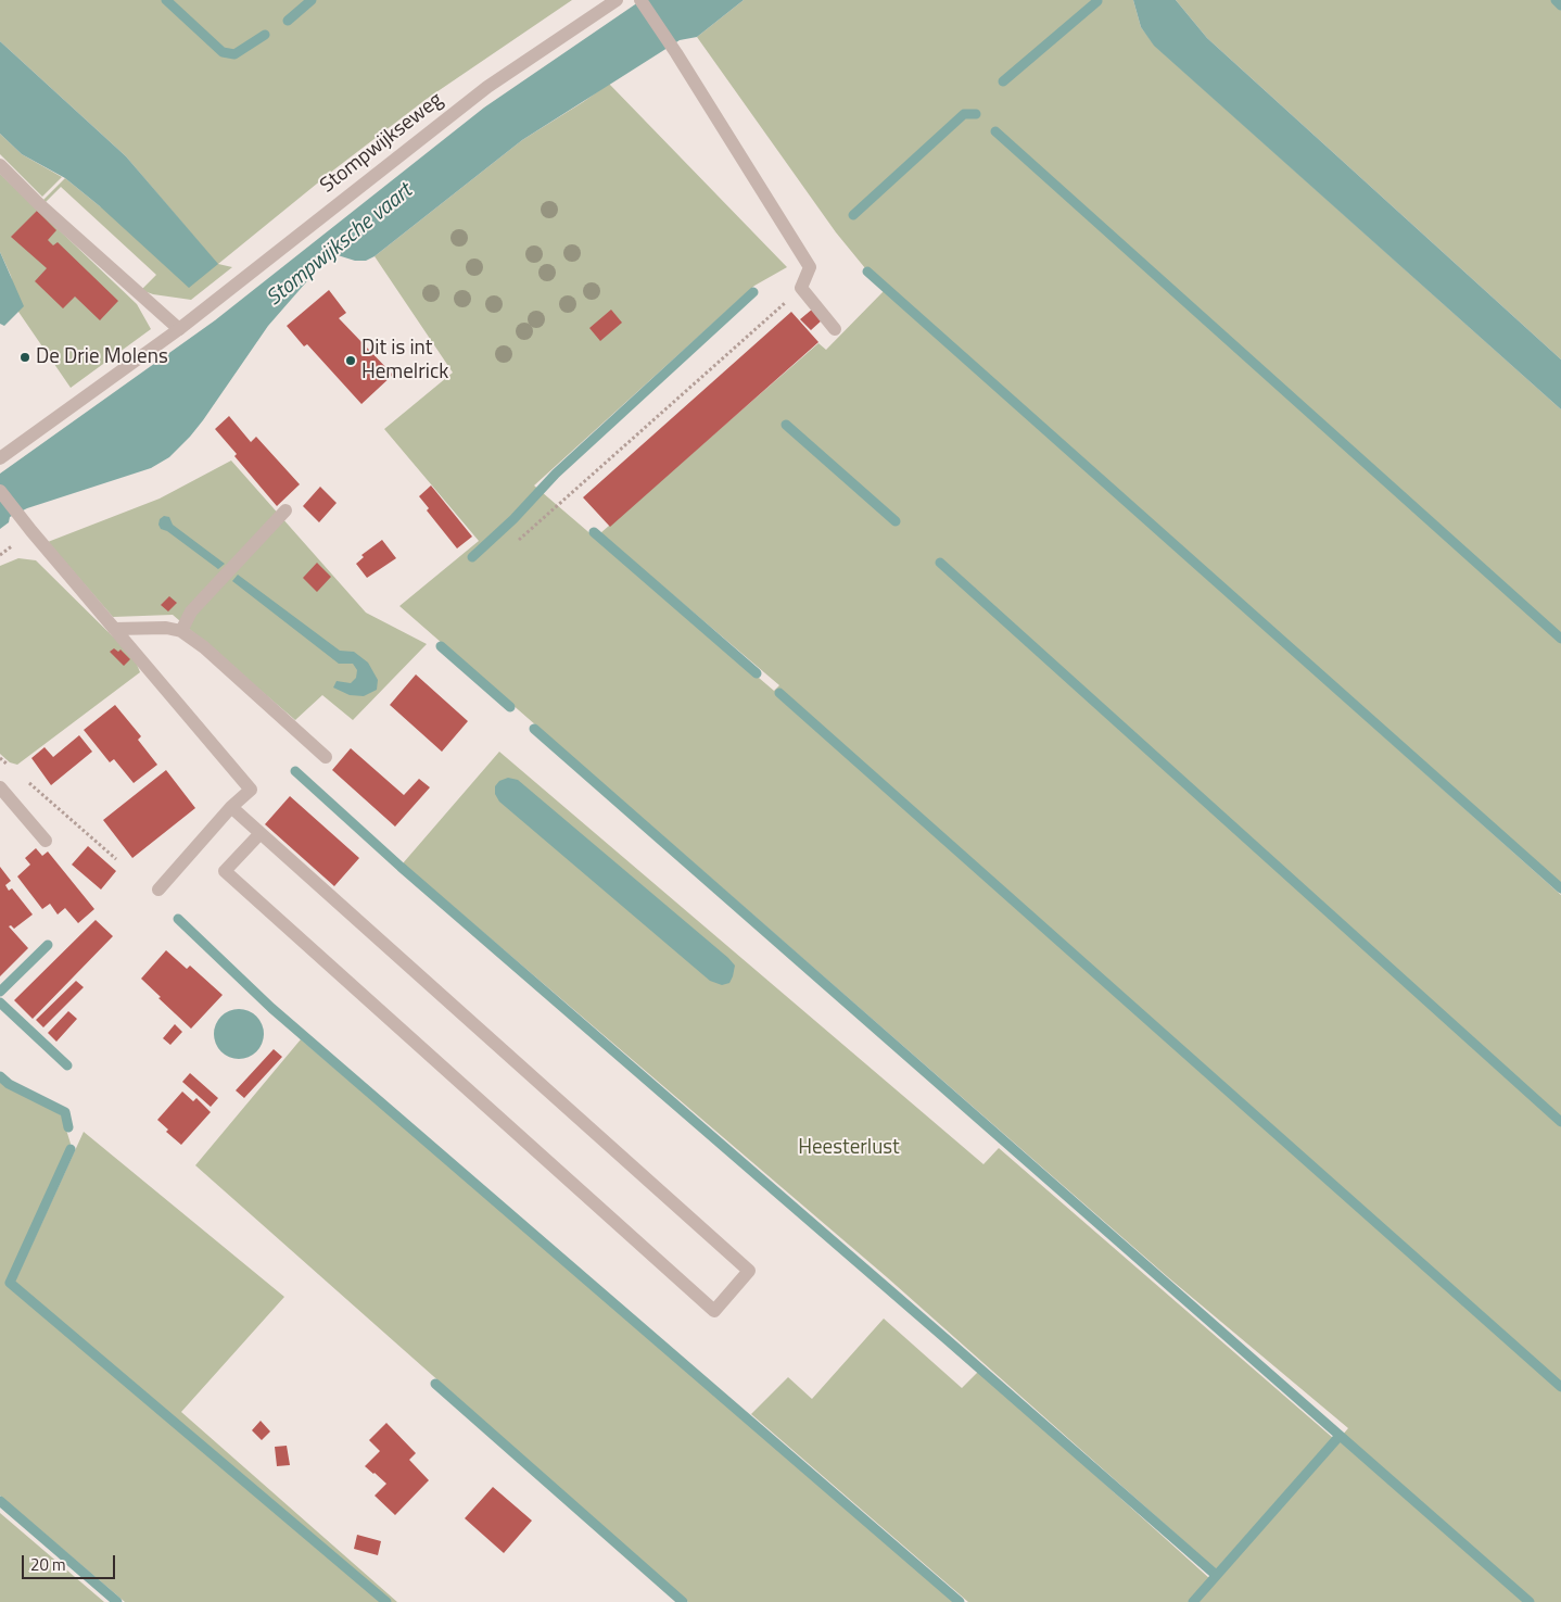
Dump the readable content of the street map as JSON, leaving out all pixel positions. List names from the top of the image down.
{
  "streets": {
    "street": ["Stompwijkseweg"]
  },
  "water": ["Stompwijksche vaart"],
  "parks": ["Heesterlust"],
  "places": ["De Drie Molens", "Dit is int Hemelrick"],
  "scale_bar": "20 m"
}
